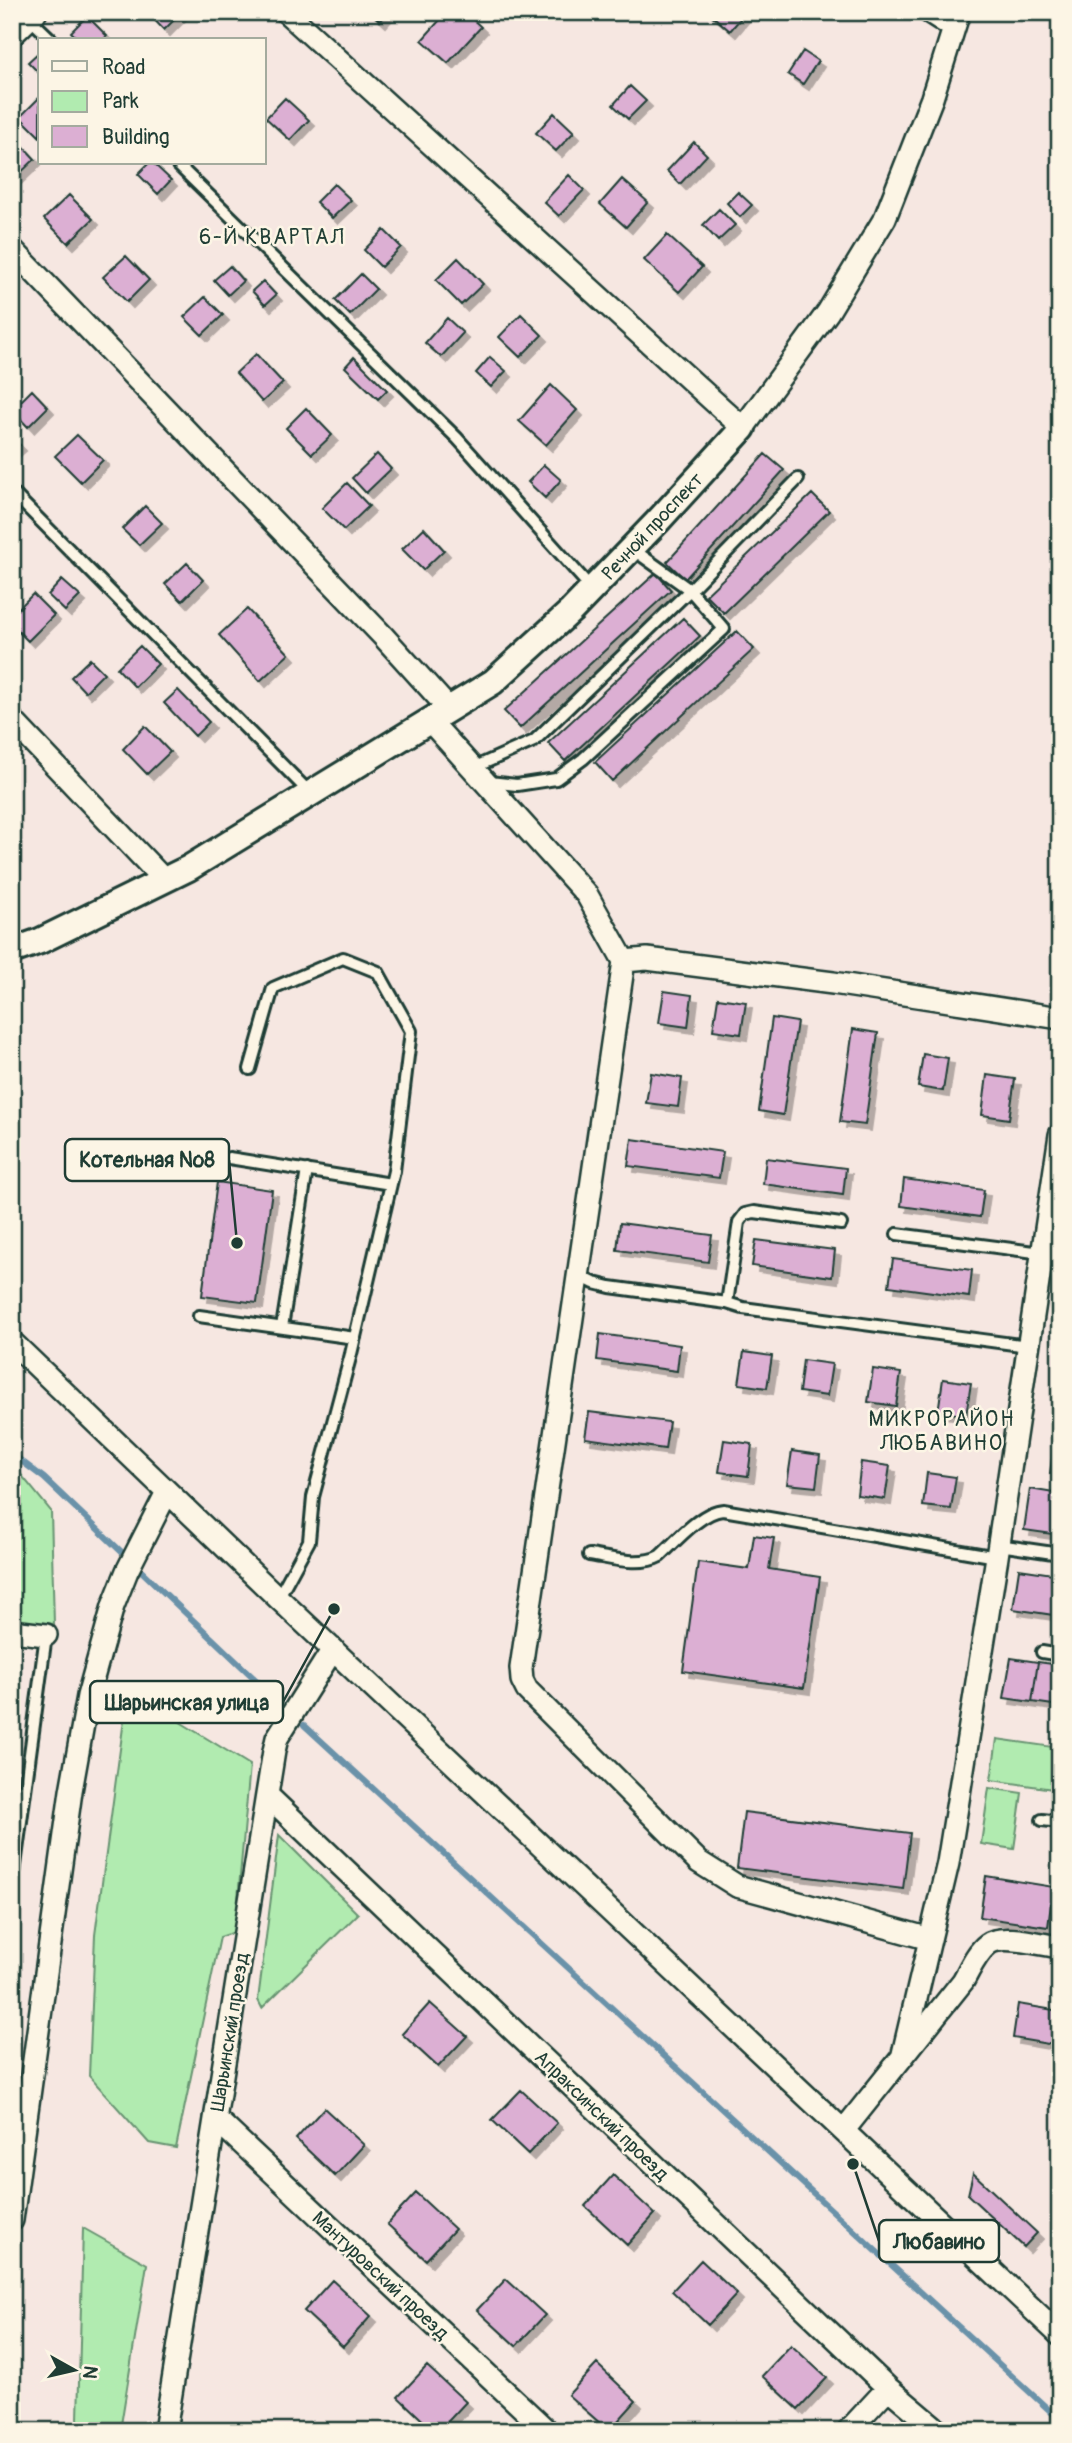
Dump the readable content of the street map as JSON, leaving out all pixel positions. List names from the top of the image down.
{
  "streets": {
    "street": [
      "Речной проспект",
      "Шарьинский проезд",
      "Апраксинский проезд",
      "Мантуровский проезд"
    ]
  },
  "crossings": [
    ["Шарьинский проезд", "Апраксинский проезд"],
    ["Шарьинский проезд", "Мантуровский проезд"]
  ],
  "districts": ["6-Й КВАРТАЛ", "МИКРОРАЙОН ЛЮБАВИНО"],
  "places": ["Котельная №8", "Шарьинская улица", "Любавино"],
  "legend": ["Road", "Park", "Building"],
  "north": "right"
}
